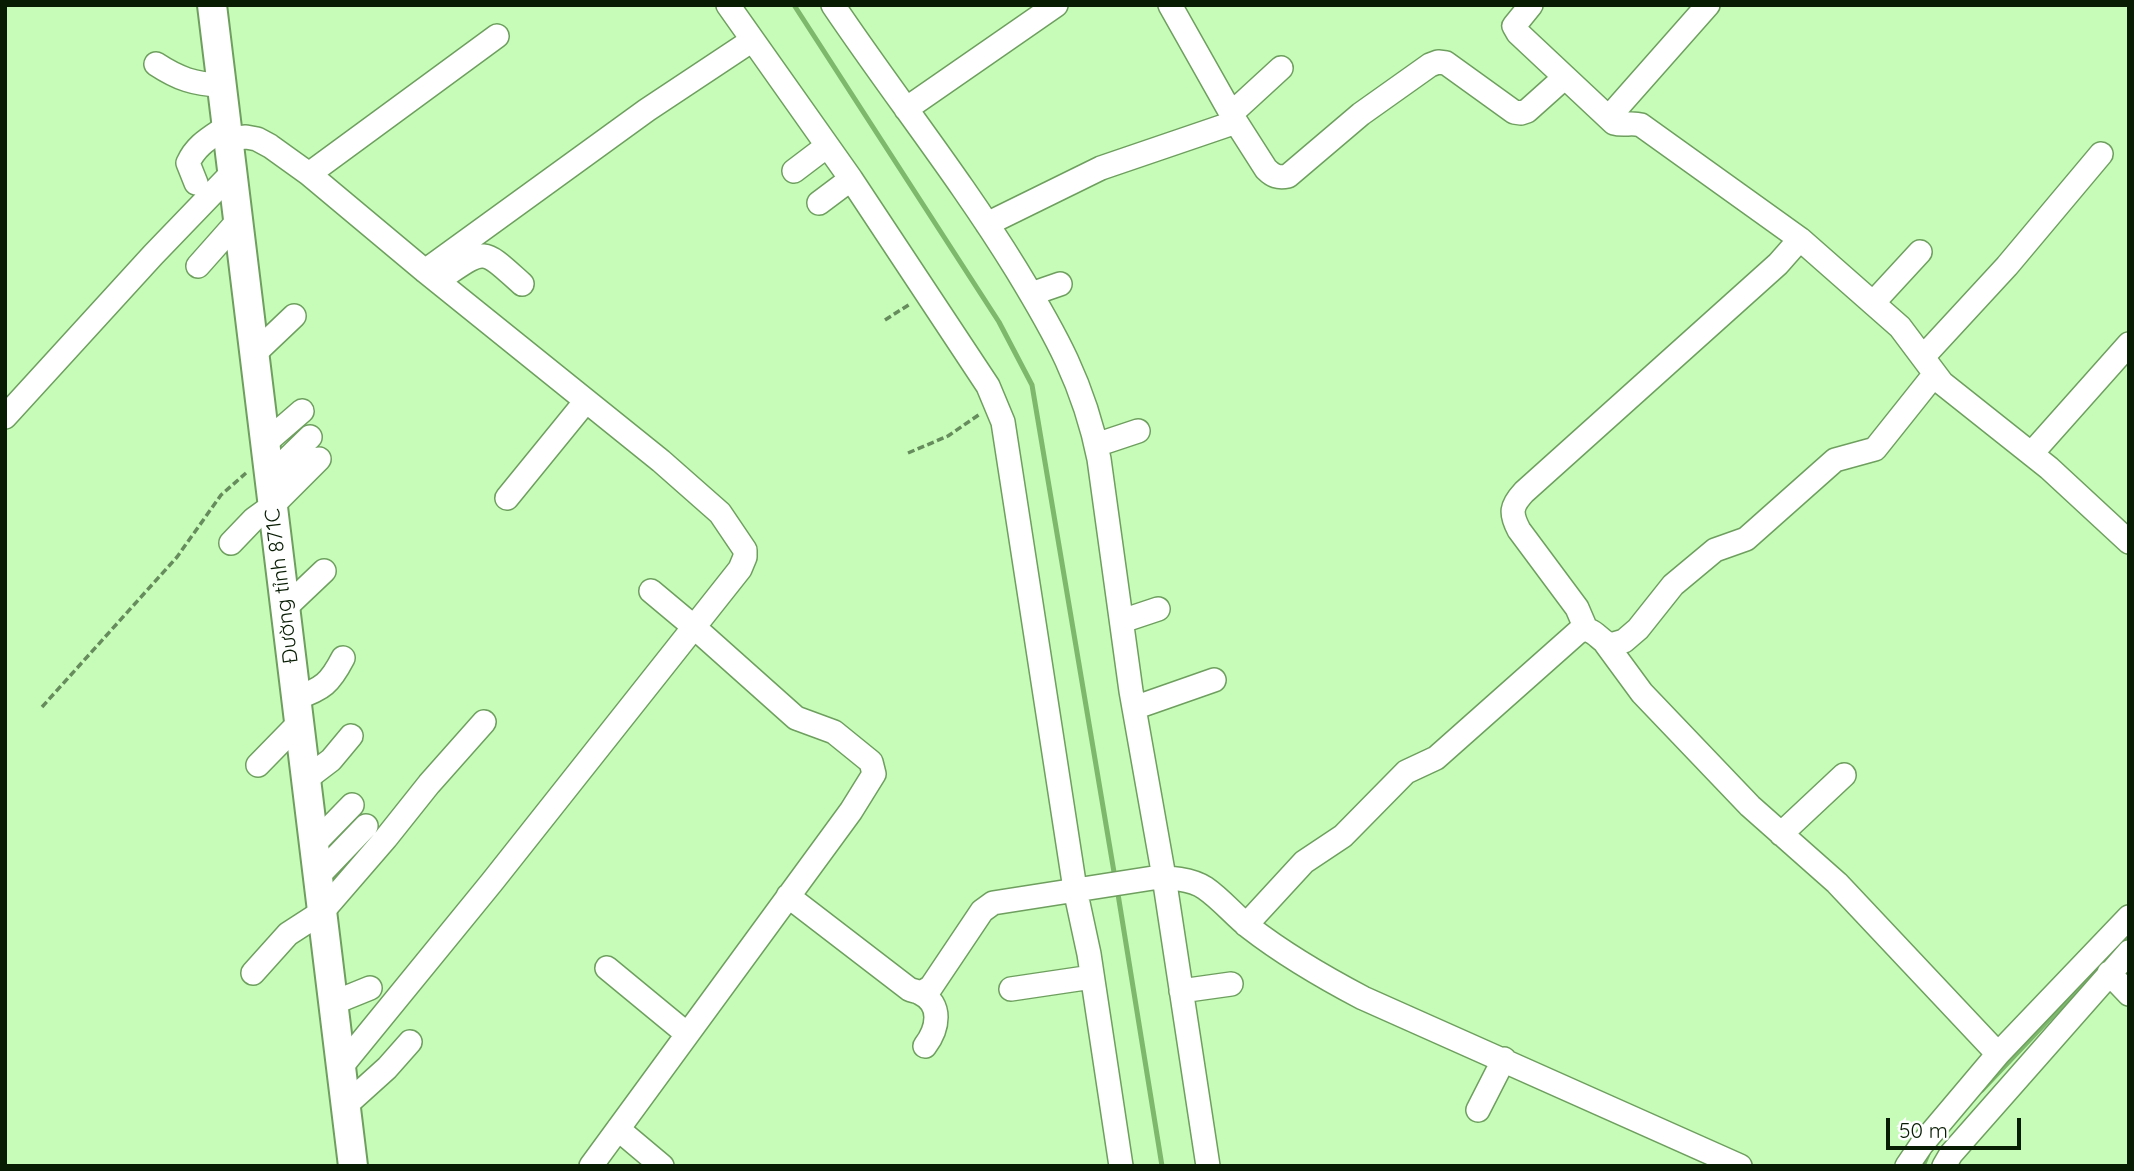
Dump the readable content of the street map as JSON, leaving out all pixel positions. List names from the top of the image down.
{
  "streets": {
    "main road": ["Đường tỉnh 871C"]
  },
  "scale_bar": "50 m"
}
